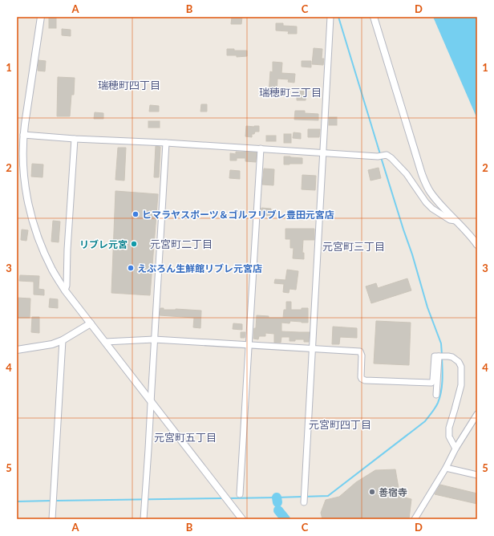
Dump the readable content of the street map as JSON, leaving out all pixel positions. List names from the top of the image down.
{
  "districts": [
    "瑞穂町四丁目",
    "瑞穂町三丁目",
    "元宮町二丁目",
    "元宮町三丁目",
    "元宮町四丁目",
    "元宮町五丁目"
  ],
  "places": [
    "ヒマラヤスポーツ＆ゴルフリブレ豊田元宮店",
    "リブレ元宮",
    "えぷろん生鮮館リブレ元宮店",
    "善宿寺"
  ],
  "grid": {
    "columns": [
      "A",
      "B",
      "C",
      "D"
    ],
    "rows": [
      "1",
      "2",
      "3",
      "4",
      "5"
    ]
  }
}
